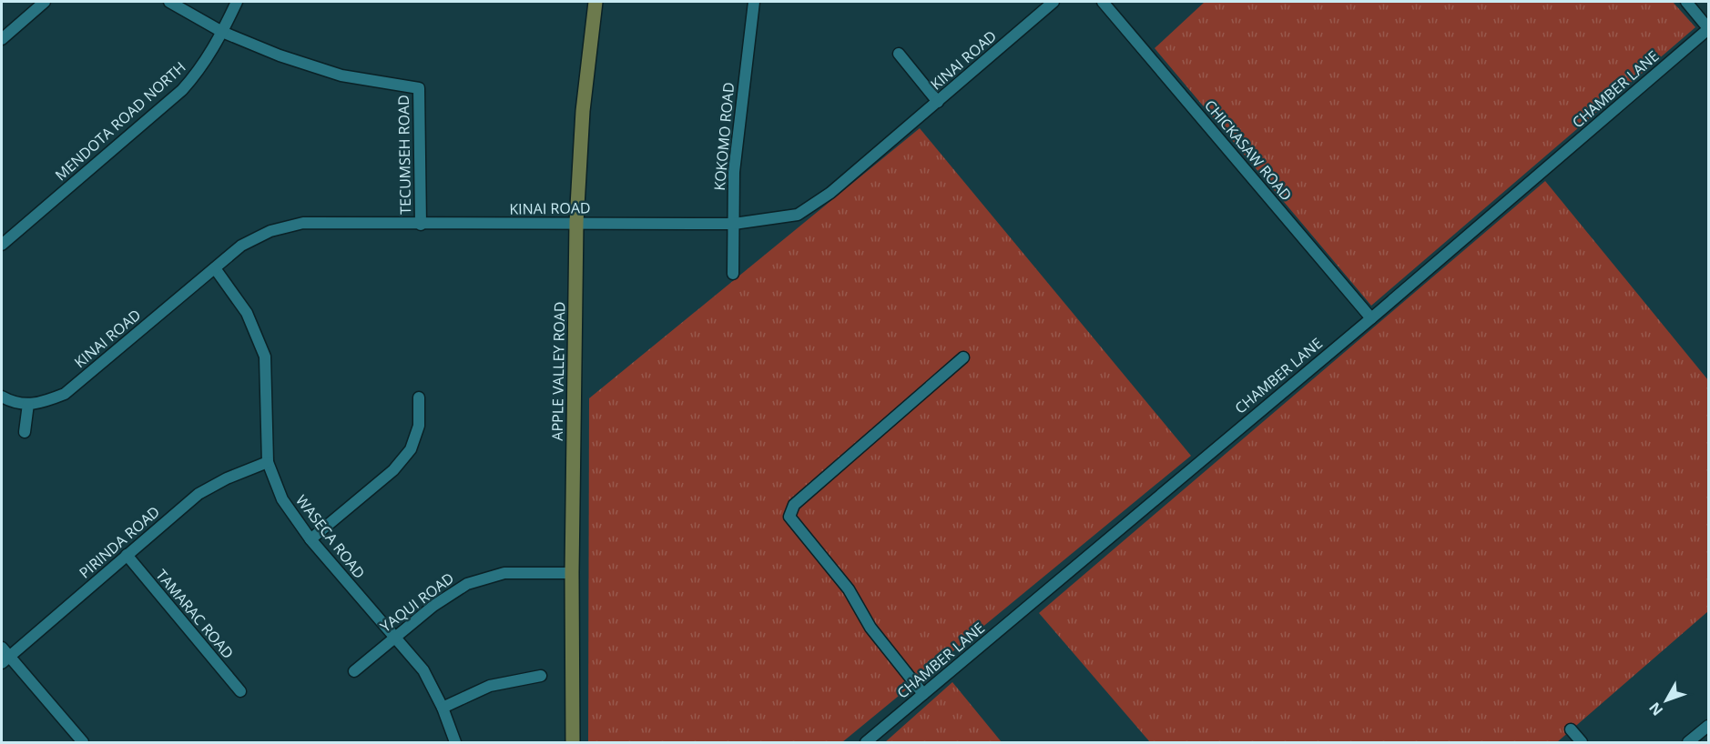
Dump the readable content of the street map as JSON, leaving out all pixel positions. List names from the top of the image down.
{
  "streets": {
    "main road": ["APPLE VALLEY ROAD"],
    "street": [
      "KINAI ROAD",
      "CHAMBER LANE",
      "MENDOTA ROAD NORTH",
      "KOKOMO ROAD",
      "CHICKASAW ROAD",
      "TECUMSEH ROAD",
      "WASECA ROAD",
      "PIRINDA ROAD",
      "YAQUI ROAD",
      "TAMARAC ROAD"
    ]
  },
  "crossings": [
    ["KINAI ROAD", "KOKOMO ROAD"],
    ["KINAI ROAD", "TECUMSEH ROAD"],
    ["KINAI ROAD", "APPLE VALLEY ROAD"],
    ["KINAI ROAD", "WASECA ROAD"],
    ["CHAMBER LANE", "CHICKASAW ROAD"],
    ["MENDOTA ROAD NORTH", "TECUMSEH ROAD"],
    ["APPLE VALLEY ROAD", "YAQUI ROAD"],
    ["WASECA ROAD", "PIRINDA ROAD"],
    ["WASECA ROAD", "YAQUI ROAD"],
    ["PIRINDA ROAD", "TAMARAC ROAD"]
  ],
  "north": "bottom left"
}
